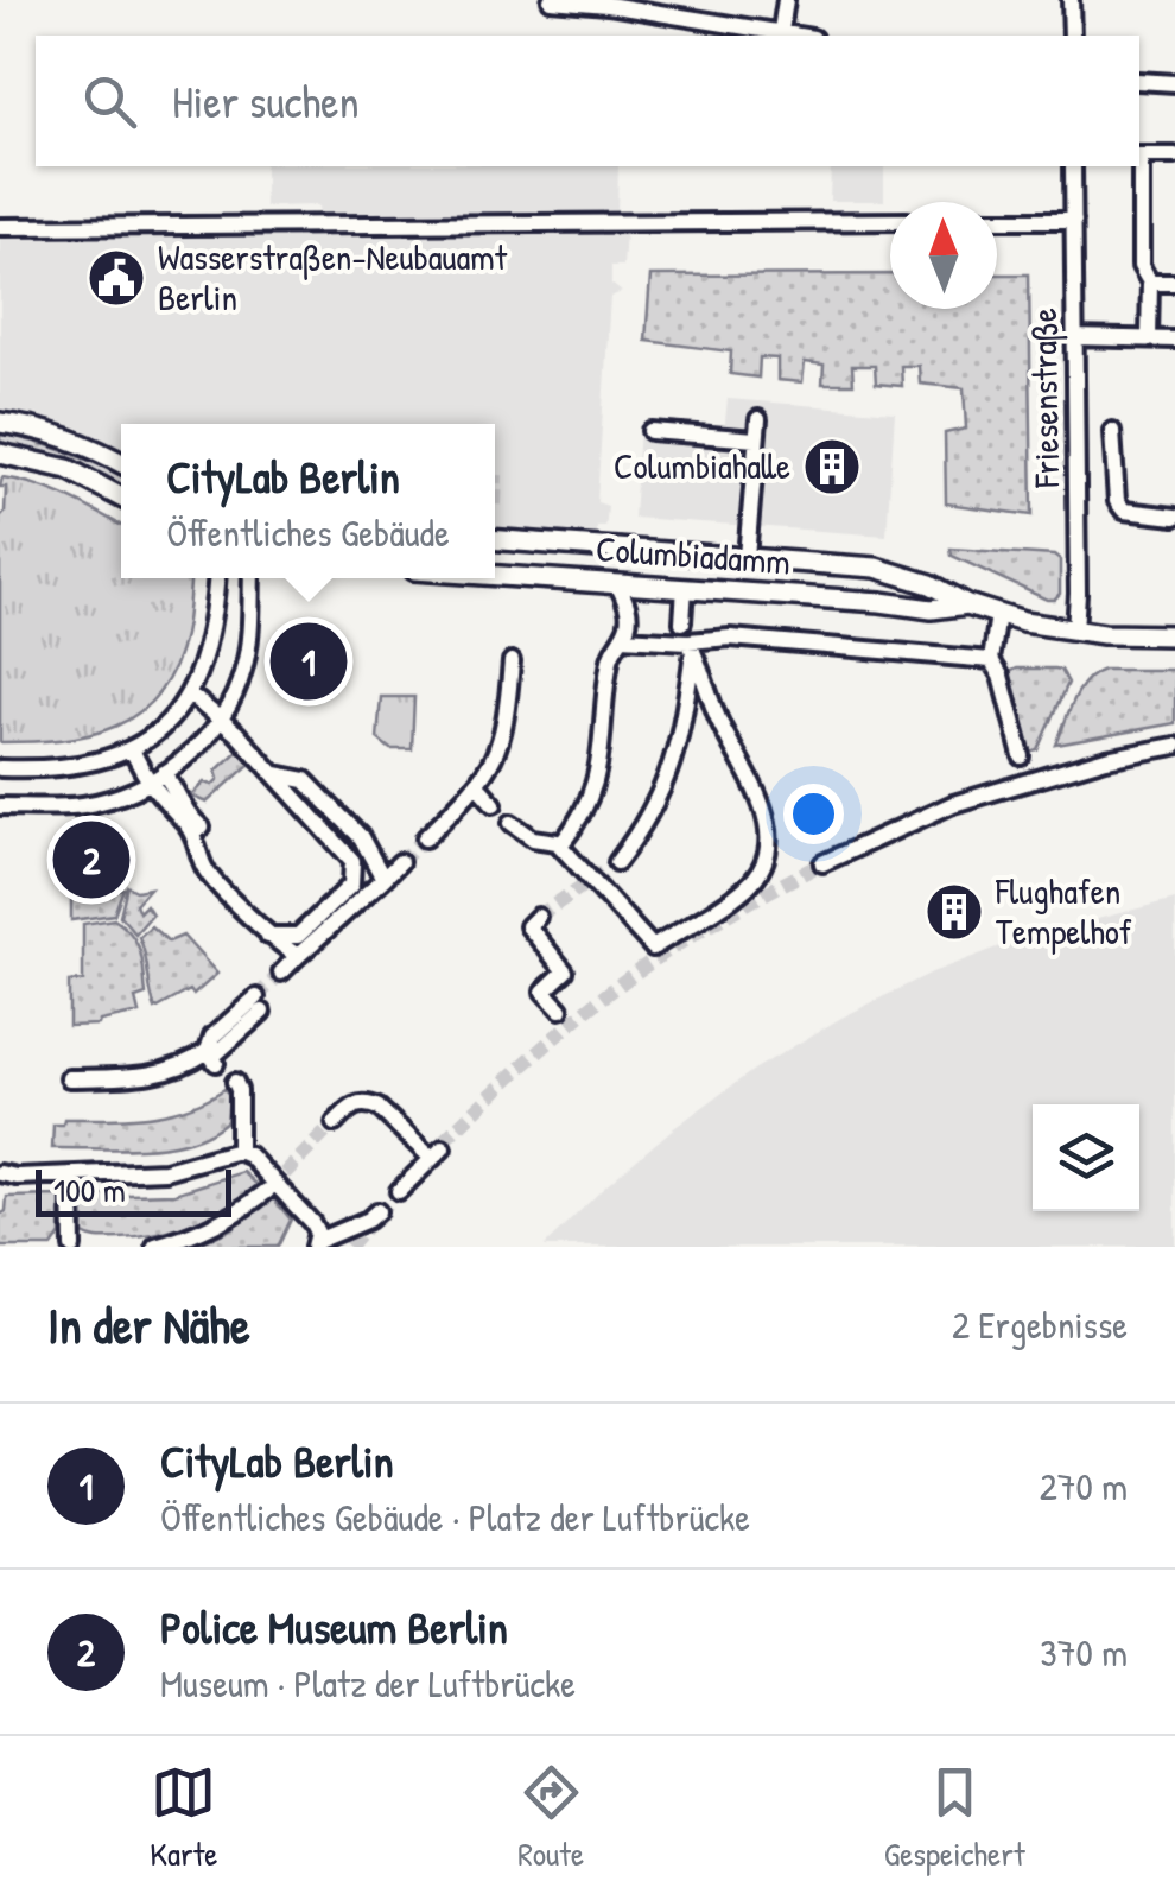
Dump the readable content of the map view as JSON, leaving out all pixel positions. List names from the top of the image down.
{
  "streets": {
    "main road": ["Columbiadamm"],
    "street": ["Friesenstraße"]
  },
  "crossings": [
    ["Friesenstraße", "Columbiadamm"]
  ],
  "places": {
    "public building": ["Wasserstraßen-Neubauamt Berlin"],
    "building": ["Columbiahalle", "Flughafen Tempelhof"]
  },
  "scale_bar": "100 m",
  "north": "top",
  "page": {
    "search": "Hier suchen",
    "popup": ["CityLab Berlin", "Öffentliches Gebäude"],
    "pins": ["1", "2"],
    "scale": "100 m",
    "heading": ["In der Nähe", "2 Ergebnisse"],
    "list": [
      {
        "mark": "1",
        "name": "CityLab Berlin",
        "note": "Öffentliches Gebäude · Platz der Luftbrücke",
        "value": "270 m"
      },
      {
        "mark": "2",
        "name": "Police Museum Berlin",
        "note": "Museum · Platz der Luftbrücke",
        "value": "370 m"
      }
    ],
    "nav": ["Karte", "Route", "Gespeichert"]
  }
}
